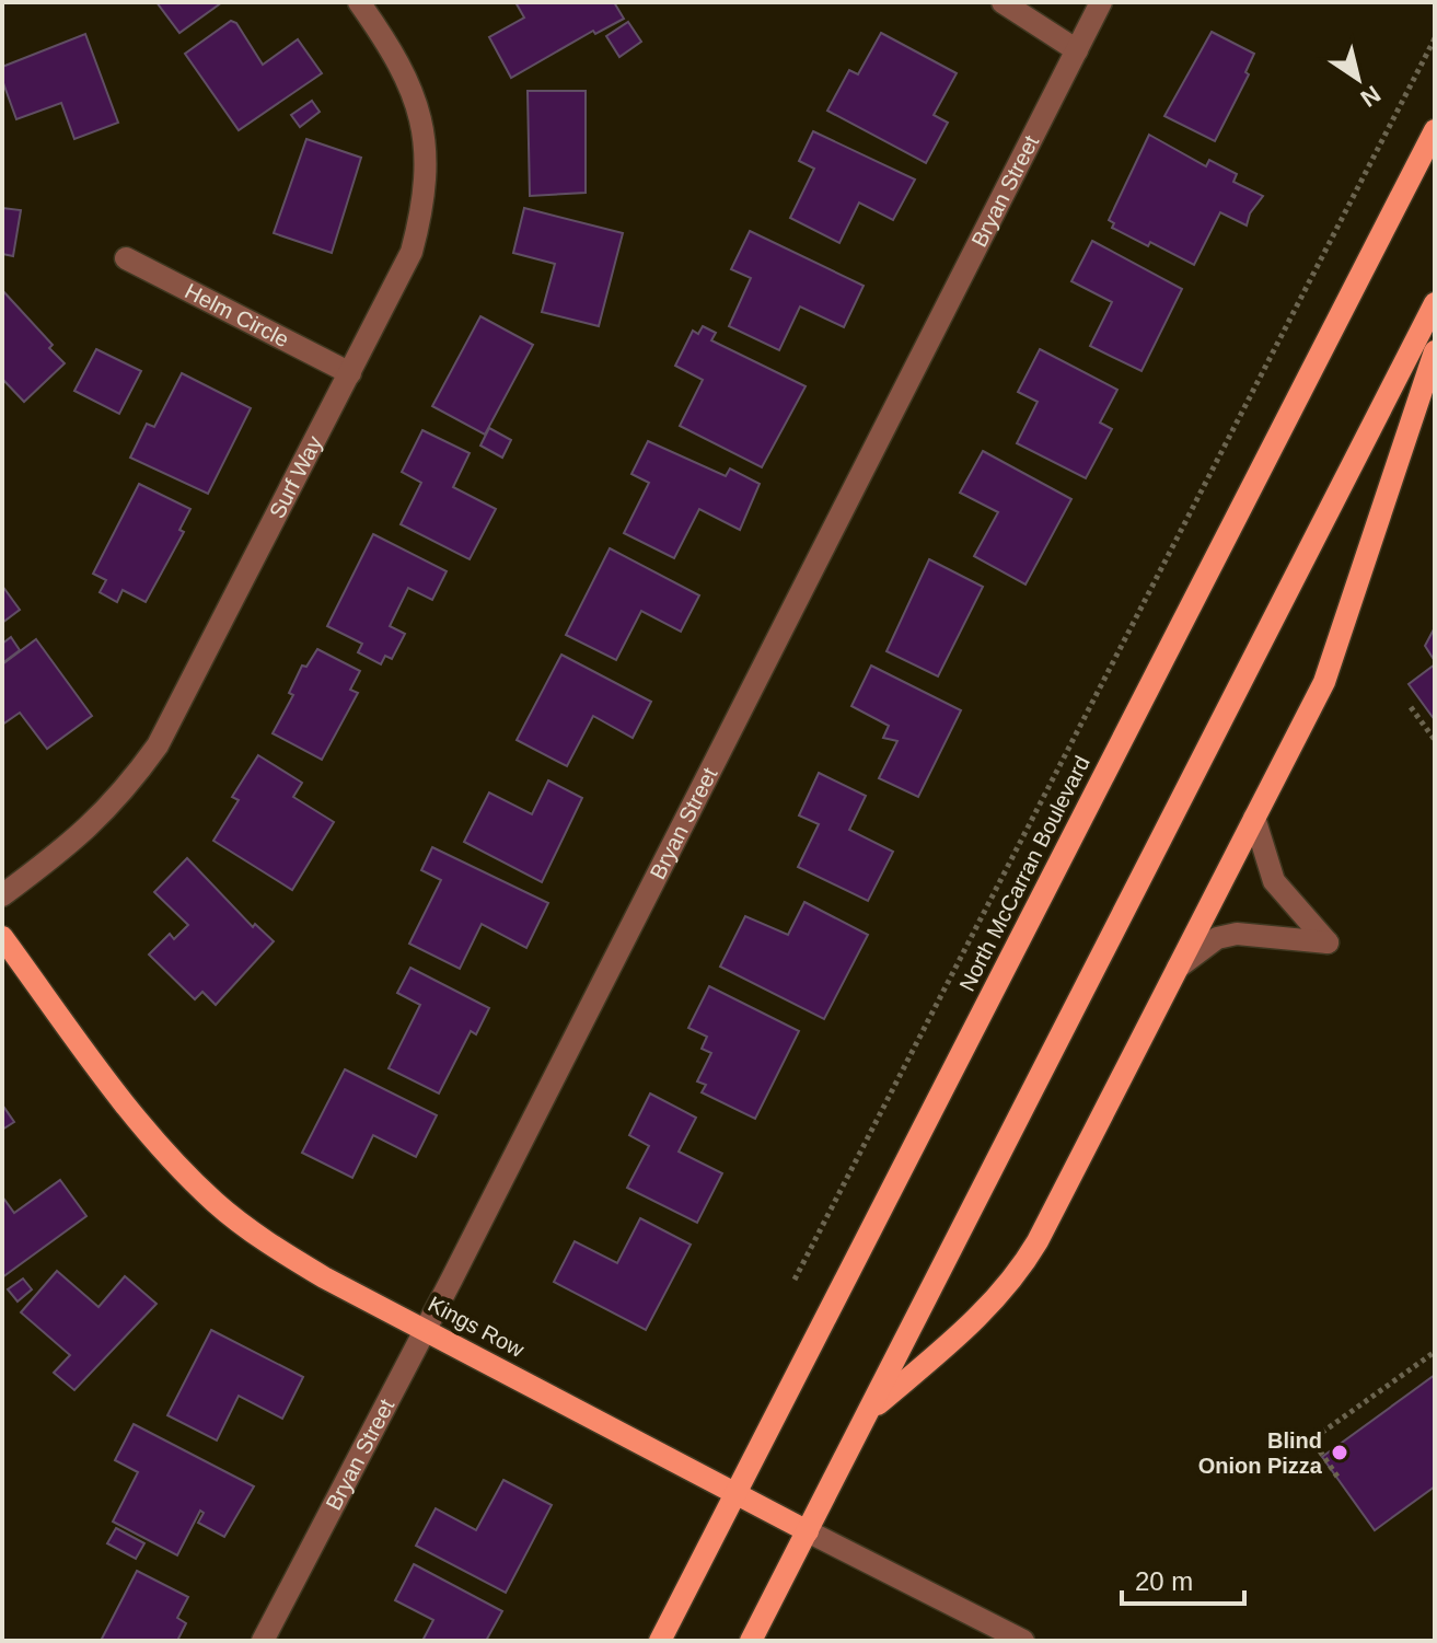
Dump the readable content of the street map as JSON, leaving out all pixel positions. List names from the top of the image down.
{
  "streets": {
    "main road": ["North McCarran Boulevard", "Kings Row"],
    "street": ["Bryan Street", "Helm Circle", "Surf Way"]
  },
  "crossings": [
    ["Bryan Street", "Kings Row"],
    ["Helm Circle", "Surf Way"],
    ["North McCarran Boulevard", "Kings Row"]
  ],
  "places": ["Blind Onion Pizza"],
  "scale_bar": "20 m",
  "north": "bottom right"
}
